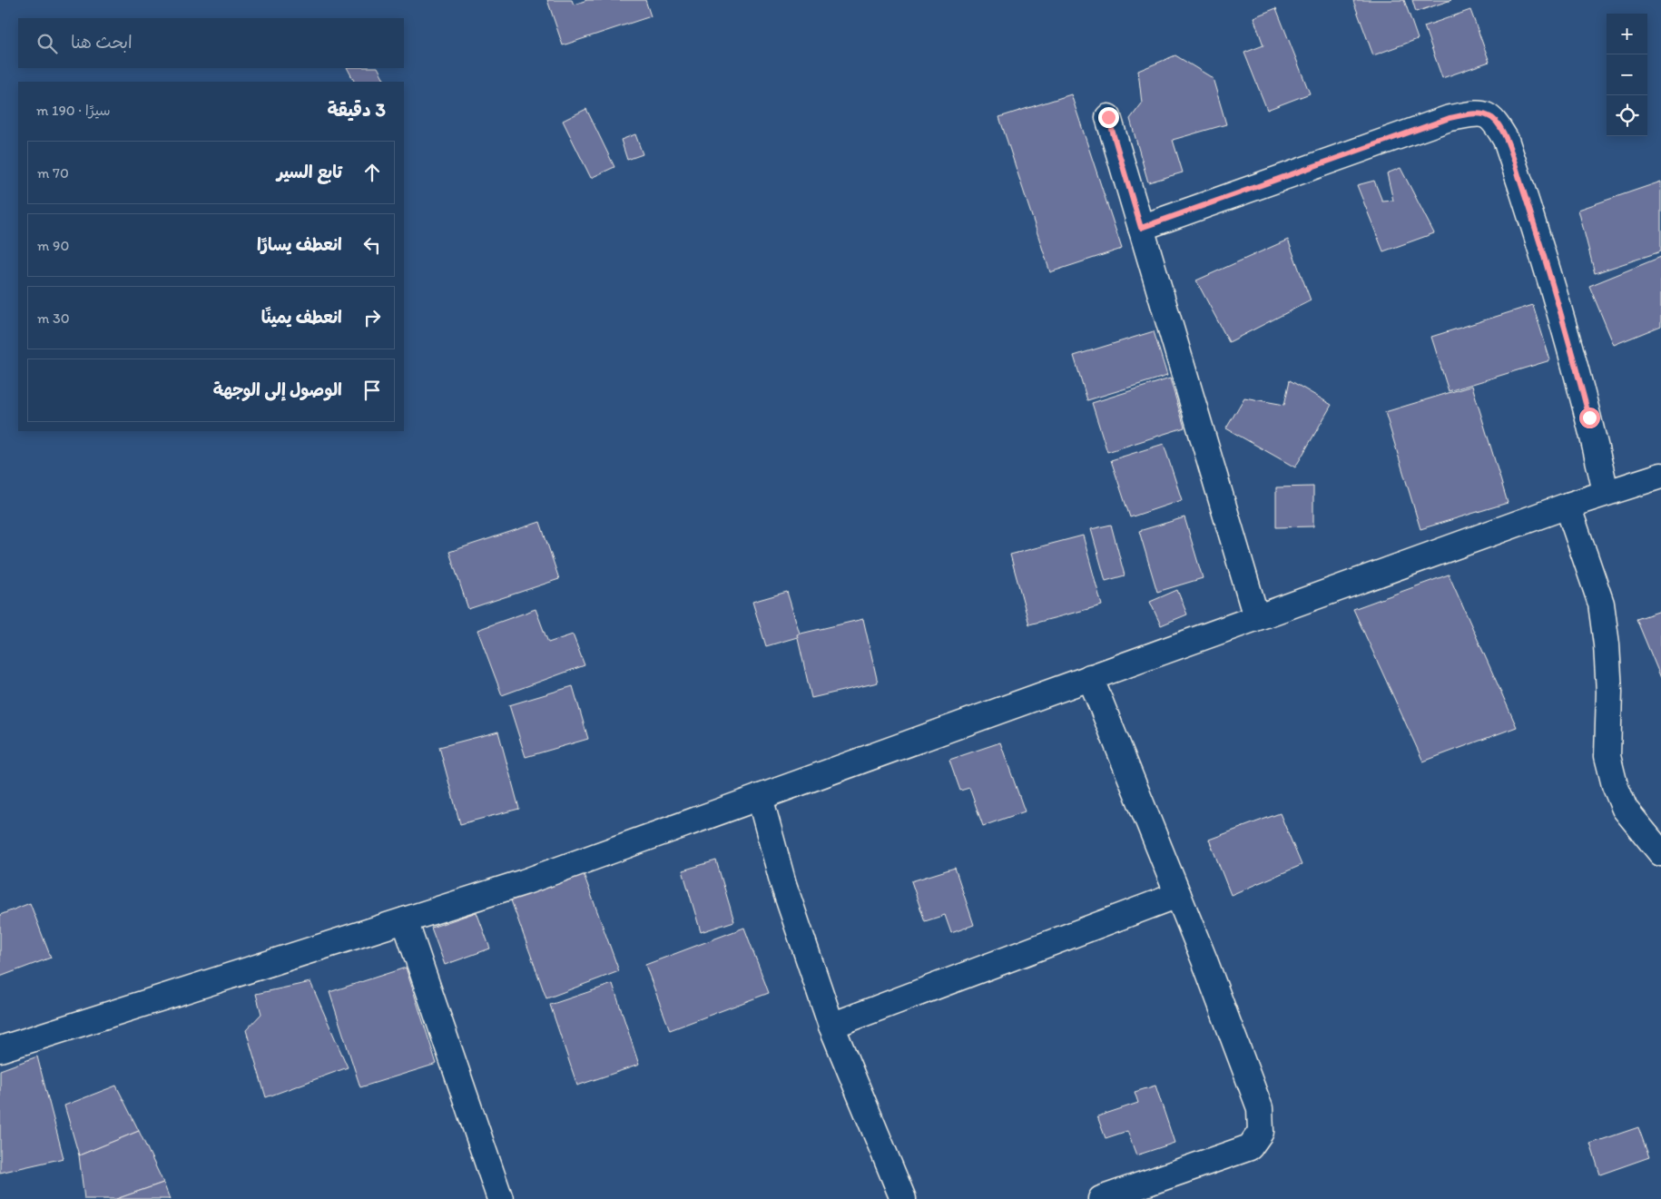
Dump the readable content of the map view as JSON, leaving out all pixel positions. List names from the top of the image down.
{
  "page": {
    "map_buttons": ["+", "−"],
    "search": "ابحث هنا",
    "heading": ["3 دقيقة", "سيرًا · 190 m"],
    "list": [
      ["تابع السير", "70 m"],
      ["انعطف يسارًا", "90 m"],
      ["انعطف يمينًا", "30 m"],
      "الوصول إلى الوجهة"
    ]
  }
}
